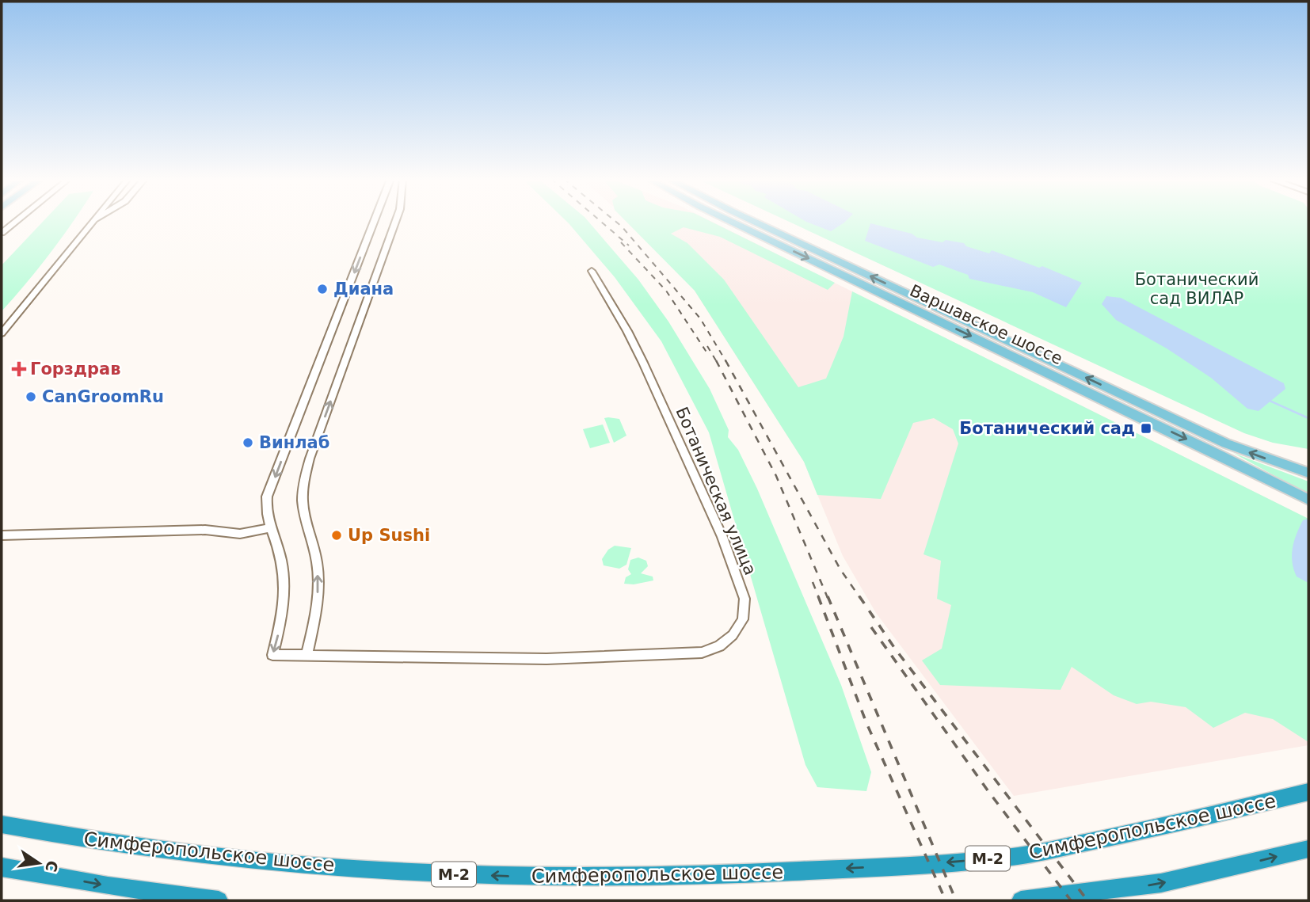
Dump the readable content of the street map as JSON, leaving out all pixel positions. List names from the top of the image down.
{
  "streets": {
    "highway": ["Симферопольское шоссе", "М-2"],
    "main road": ["Варшавское шоссе"],
    "street": ["Ботаническая улица"]
  },
  "parks": ["Ботанический сад ВИЛАР"],
  "places": {
    "other": [
      "Диана",
      "CanGroomRu",
      "Винлаб",
      "Up Sushi"
    ],
    "health": ["Горздрав"],
    "transit": ["Ботанический сад"]
  },
  "north": "right"
}
